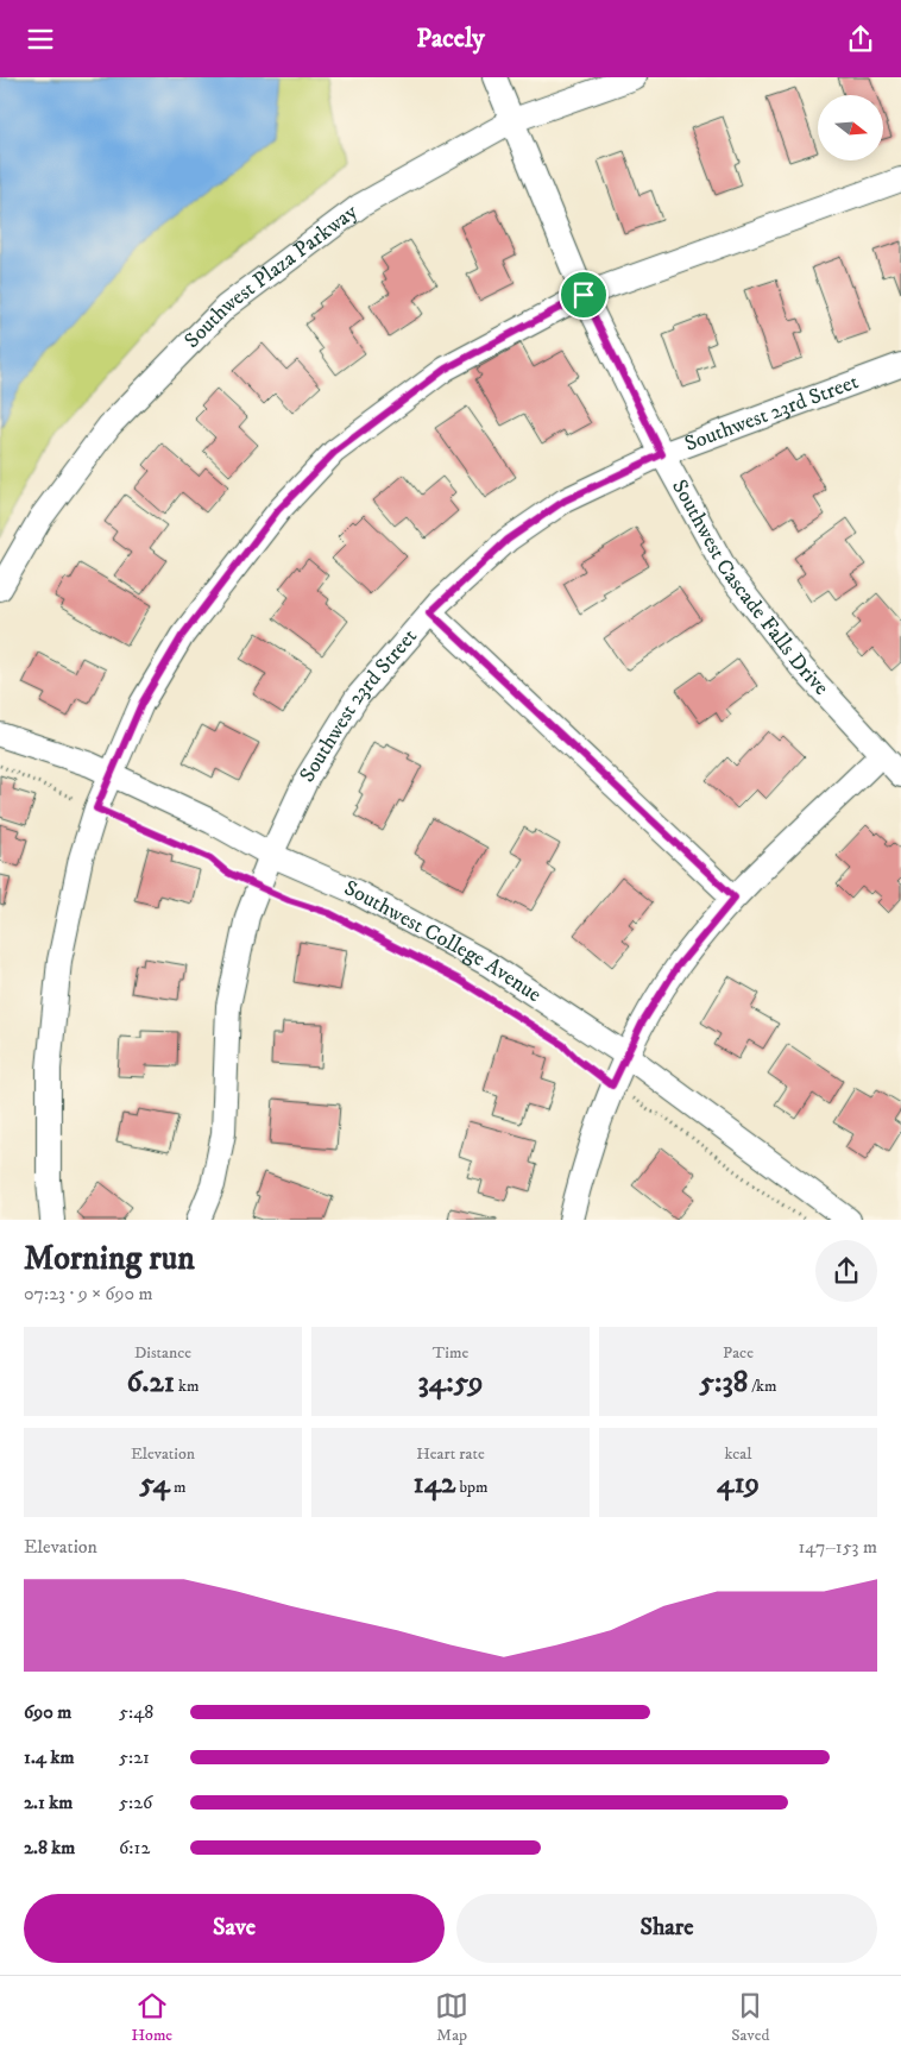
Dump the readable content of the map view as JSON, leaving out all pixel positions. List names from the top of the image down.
{
  "streets": {
    "street": [
      "Southwest Plaza Parkway",
      "Southwest 23rd Street",
      "Southwest Cascade Falls Drive",
      "Southwest College Avenue"
    ]
  },
  "crossings": [
    ["Southwest Plaza Parkway", "Southwest Cascade Falls Drive"],
    ["Southwest 23rd Street", "Southwest Cascade Falls Drive"],
    ["Southwest 23rd Street", "Southwest College Avenue"]
  ],
  "north": "right",
  "page": {
    "header": "Pacely",
    "heading": ["Morning run", "07:23 · 9 × 690 m"],
    "stats": [
      ["Distance", "6.21 km"],
      ["Time", "34:59"],
      ["Pace", "5:38 /km"],
      ["Elevation", "54 m"],
      ["Heart rate", "142 bpm"],
      ["kcal", "419"]
    ],
    "chart": ["Elevation", "147–153 m"],
    "list": [
      {
        "name": "690 m",
        "note": "5:48"
      },
      {
        "name": "1.4 km",
        "note": "5:21"
      },
      {
        "name": "2.1 km",
        "note": "5:26"
      },
      {
        "name": "2.8 km",
        "note": "6:12"
      }
    ],
    "buttons": ["Save", "Share"],
    "tabs": ["Home", "Map", "Saved"]
  }
}
